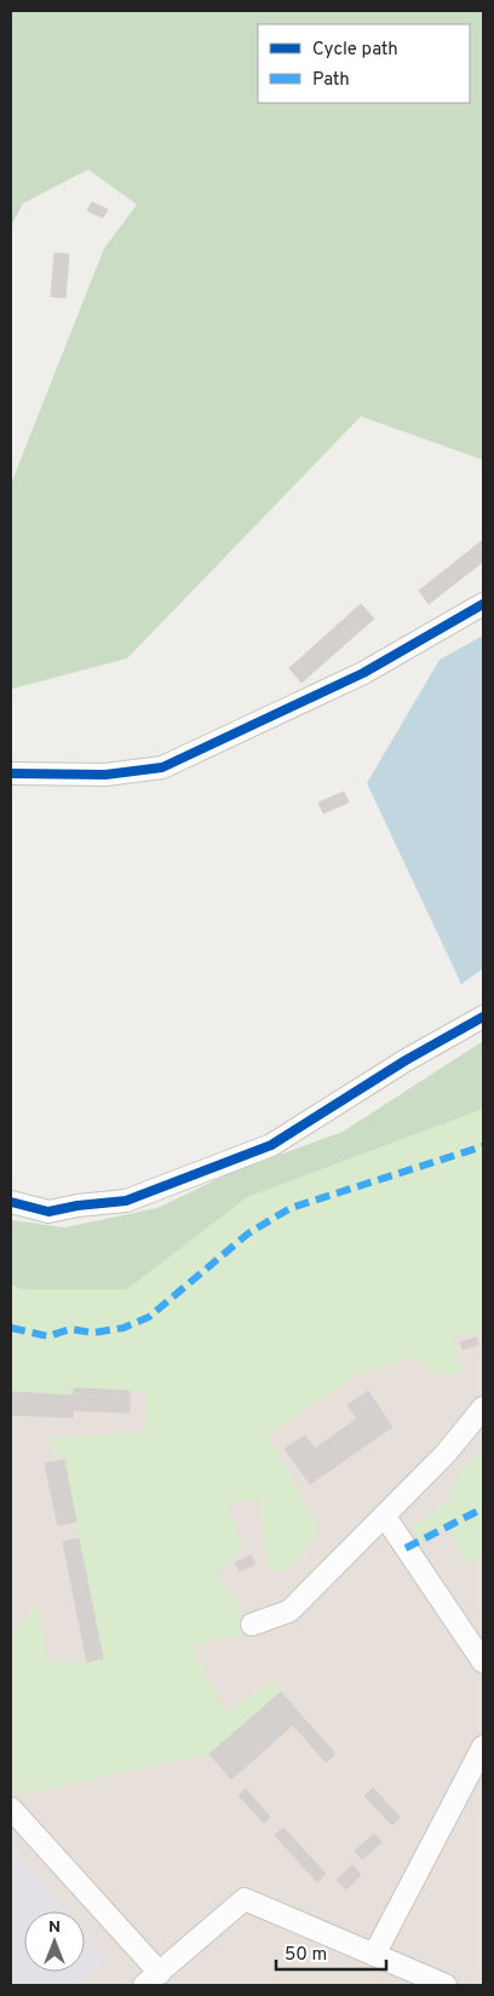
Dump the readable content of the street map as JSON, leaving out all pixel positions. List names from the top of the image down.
{
  "legend": ["Cycle path", "Path"],
  "scale_bar": "50 m",
  "north": "top"
}
